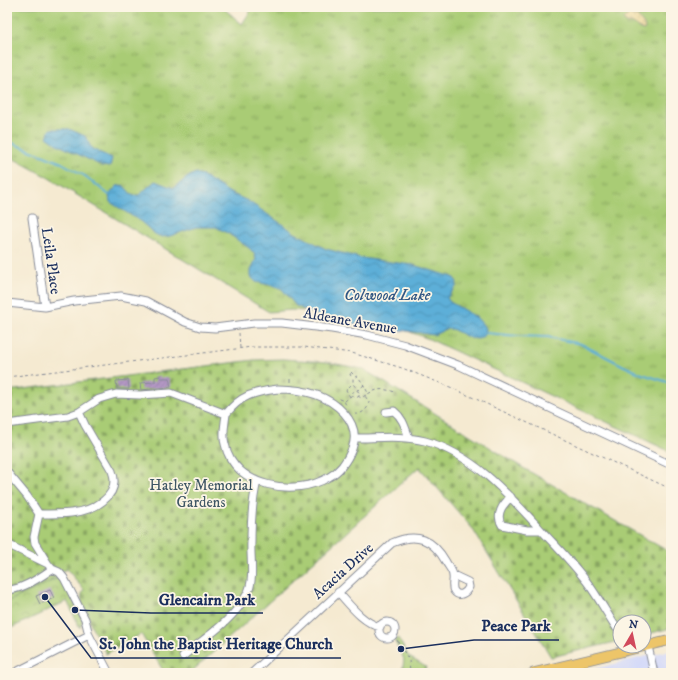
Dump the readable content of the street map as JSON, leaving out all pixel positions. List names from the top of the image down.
{
  "streets": {
    "street": ["Leila Place", "Aldeane Avenue", "Acacia Drive"]
  },
  "crossings": [
    ["Leila Place", "Aldeane Avenue"]
  ],
  "water": ["Colwood Lake"],
  "parks": ["Hatley Memorial Gardens"],
  "places": ["St. John the Baptist Heritage Church", "Glencairn Park", "Peace Park"],
  "north": "top"
}
